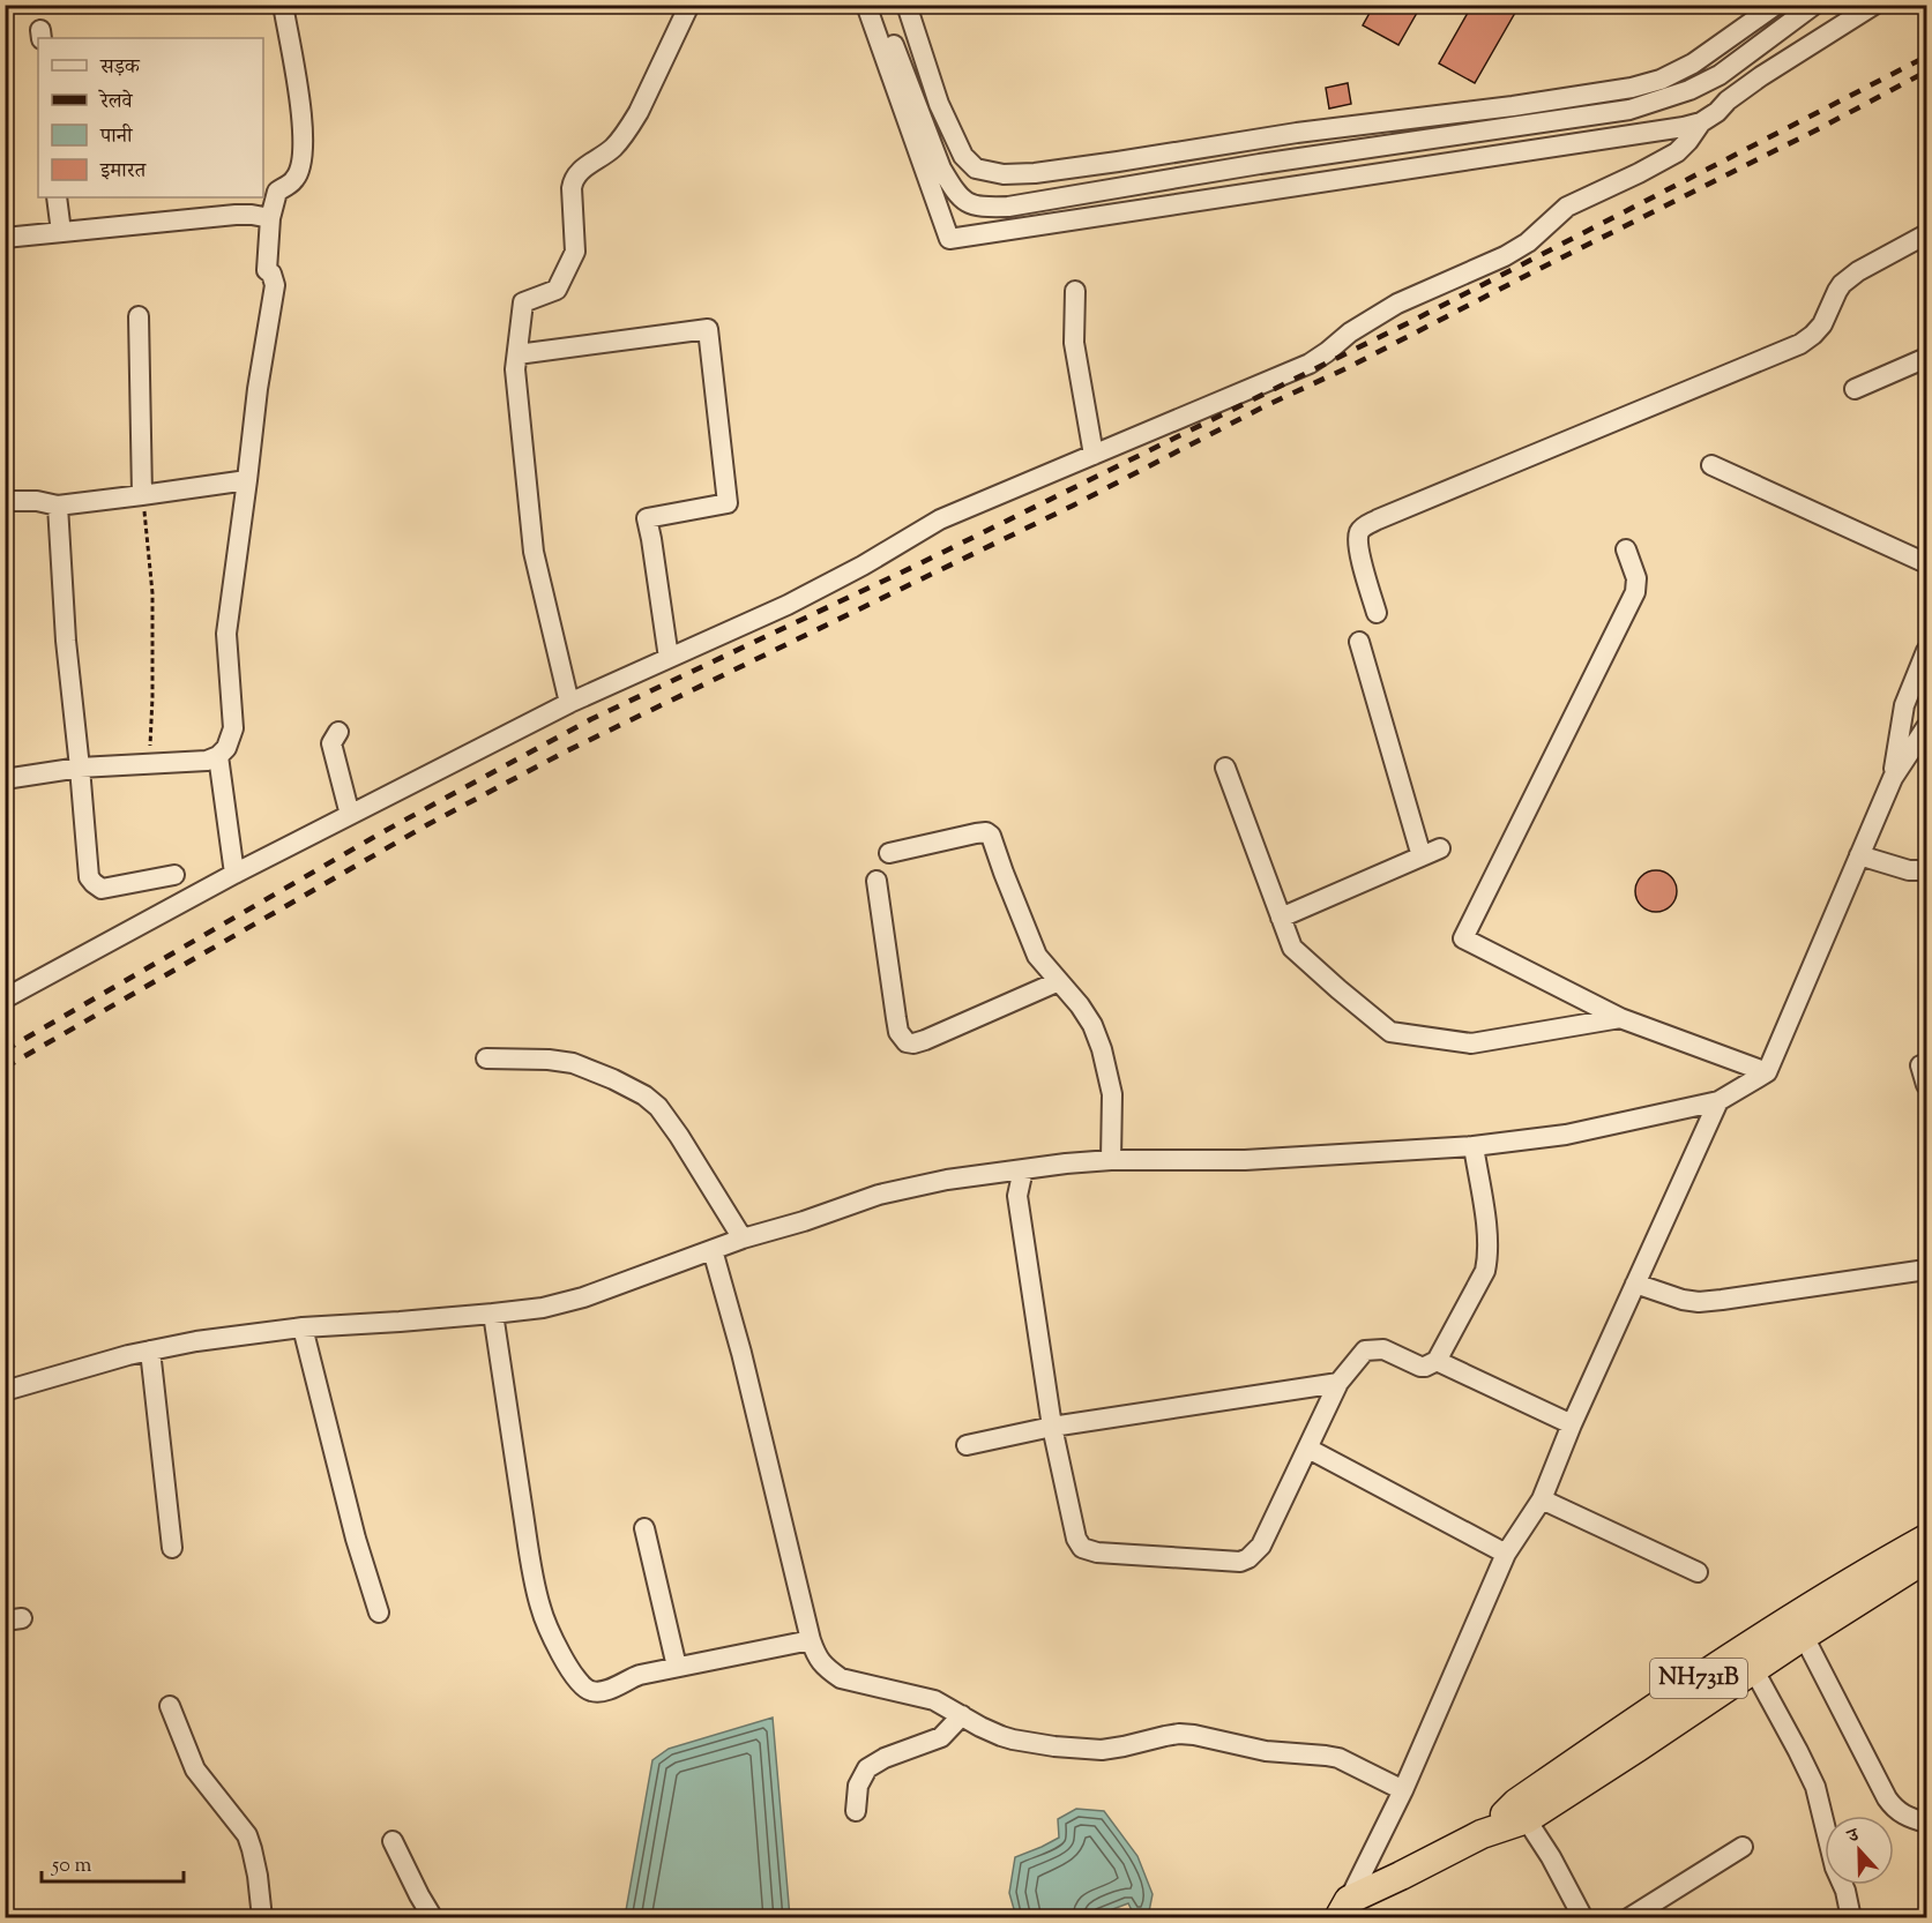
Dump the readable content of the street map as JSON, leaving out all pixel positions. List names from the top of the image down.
{
  "streets": {
    "highway": ["NH731B"]
  },
  "legend": [
    "सड़क",
    "रेलवे",
    "पानी",
    "इमारत"
  ],
  "scale_bar": "50 m",
  "north": "top"
}
